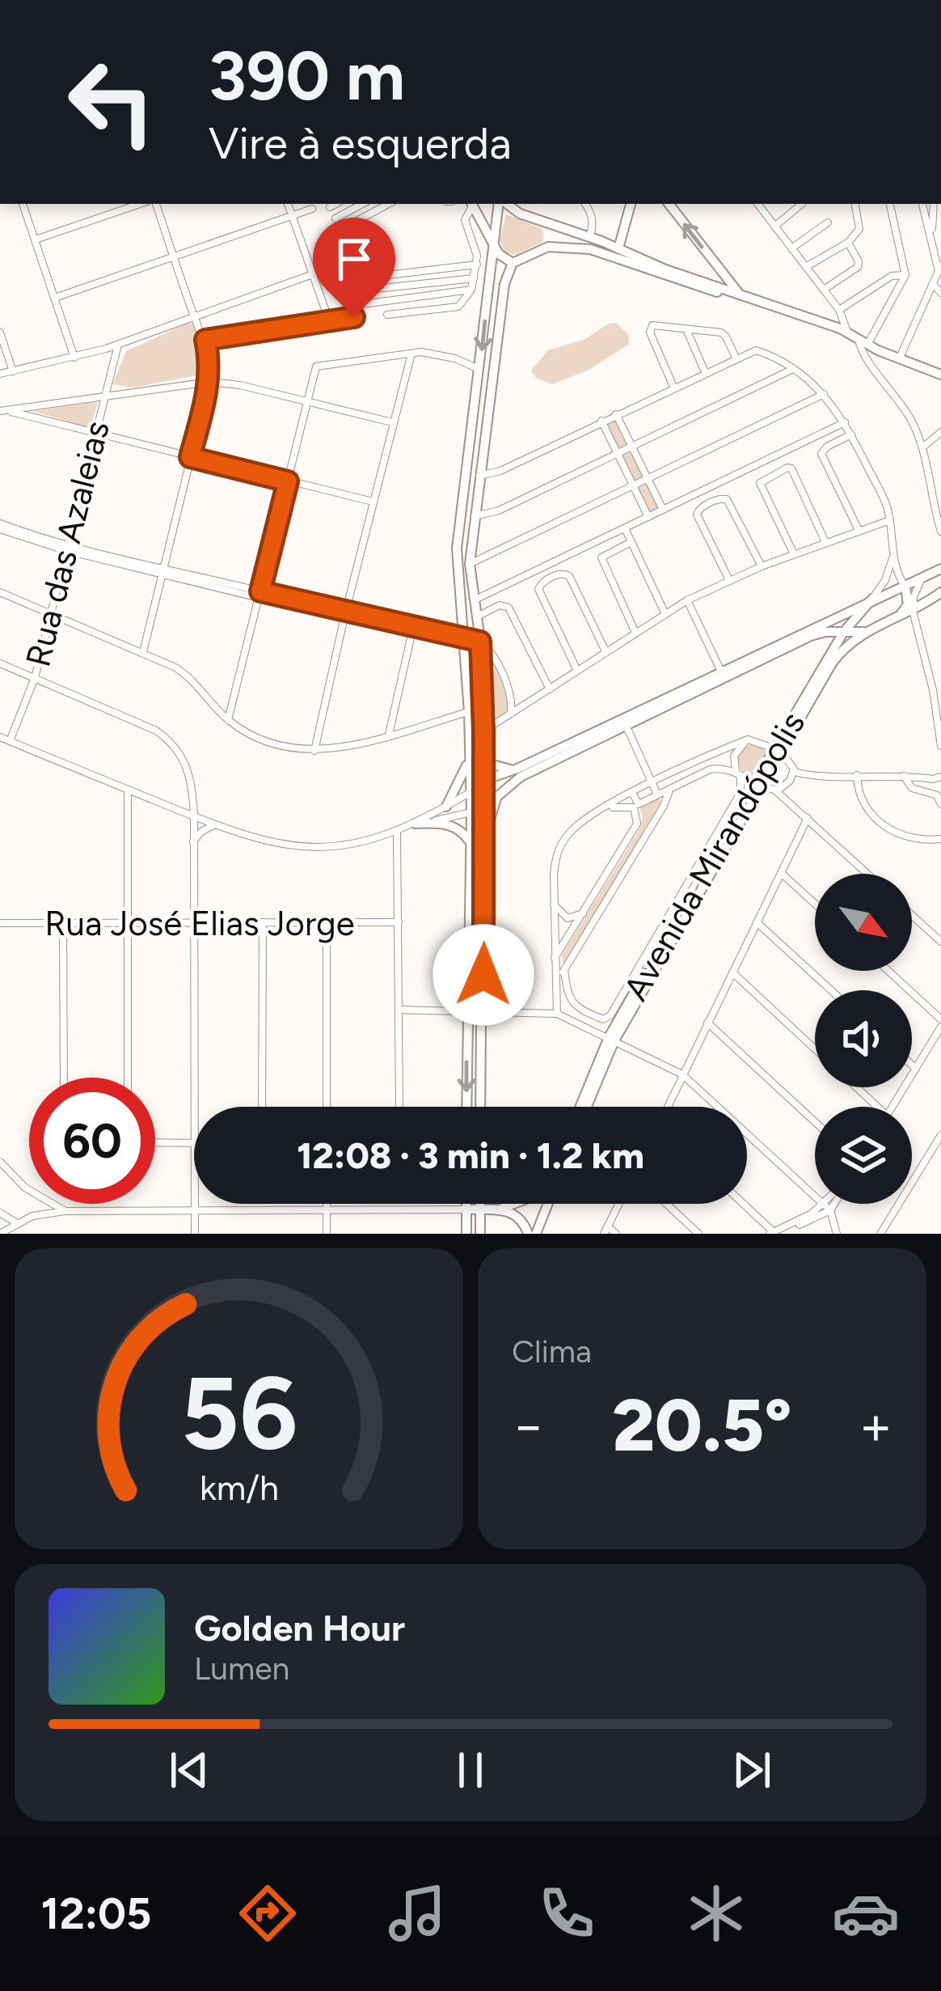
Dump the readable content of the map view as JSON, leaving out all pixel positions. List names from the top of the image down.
{
  "streets": {
    "main road": ["Avenida Mirandópolis"],
    "street": ["Rua das Azaleias", "Rua José Elias Jorge"]
  },
  "north": "bottom right",
  "page": {
    "turn": ["390 m", "Vire à esquerda"],
    "limit": "60",
    "trip": "12:08 · 3 min · 1.2 km",
    "tile": "Clima",
    "heat": ["−", "20.5°", "+"],
    "song": ["Golden Hour", "Lumen"],
    "tabs": "12:05",
    "gauge": ["56", "km/h"]
  }
}
